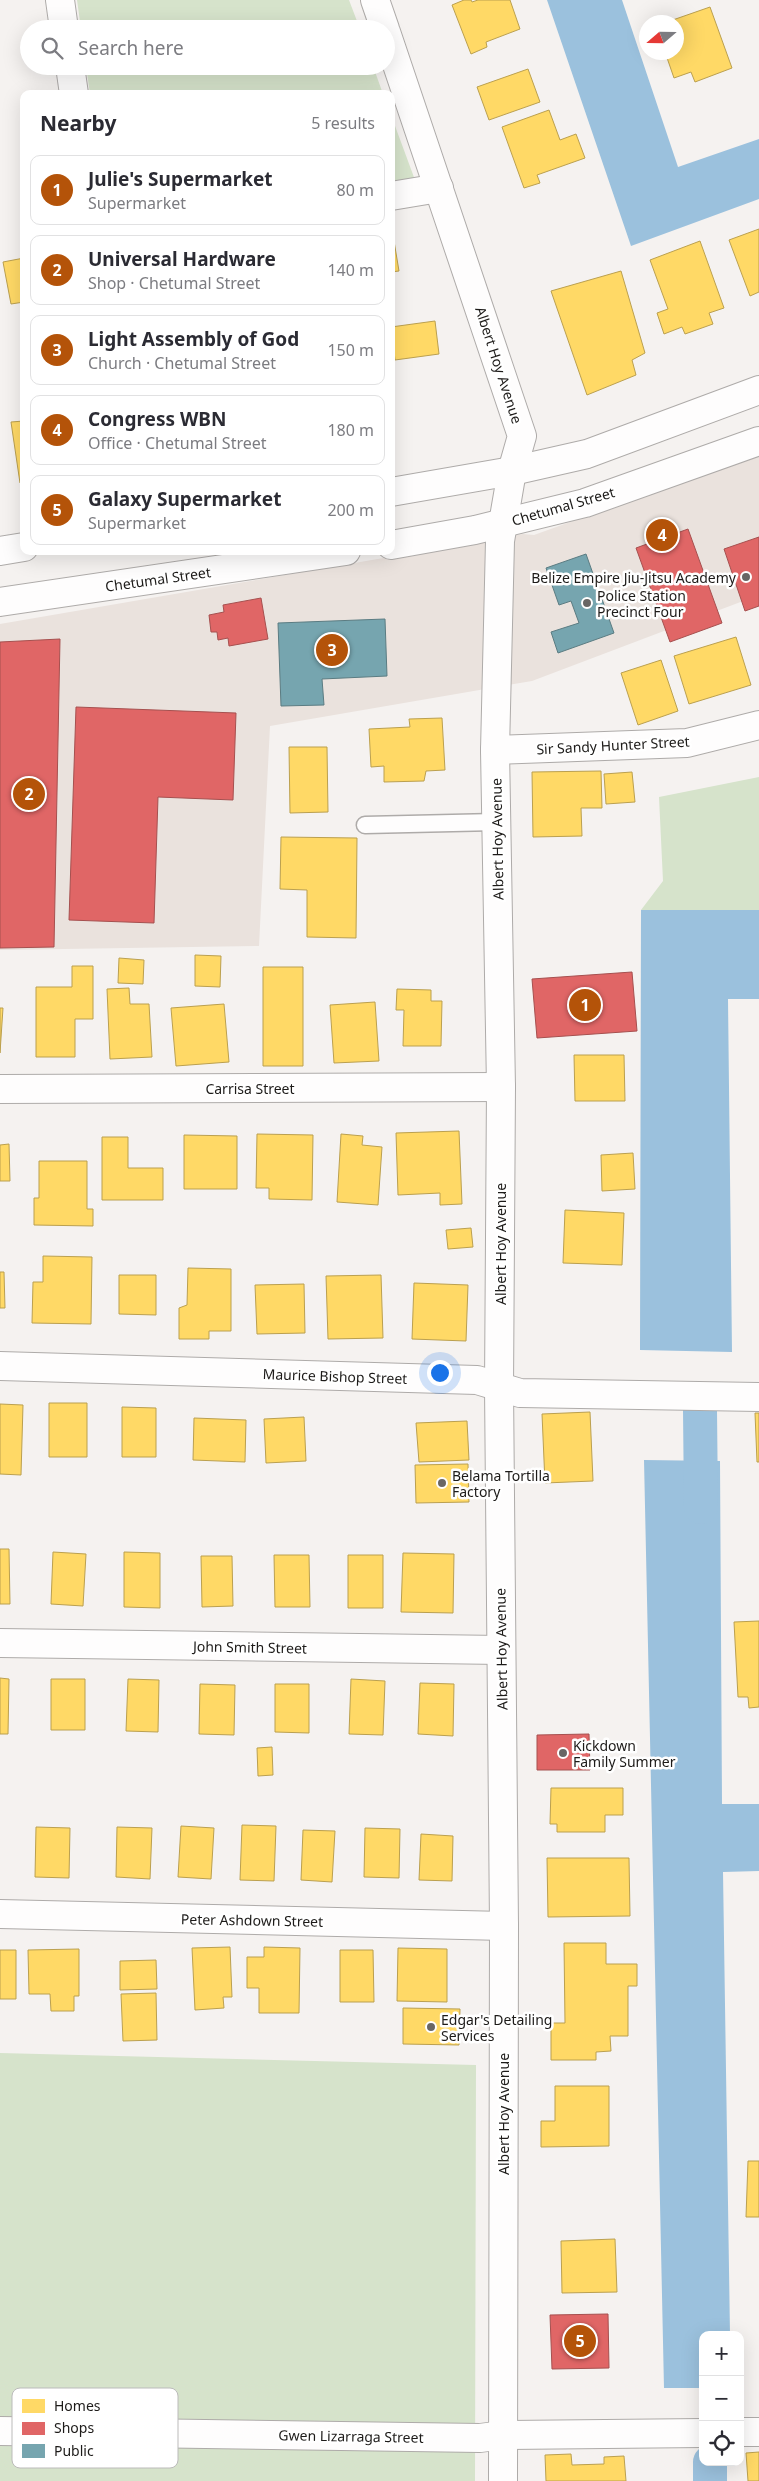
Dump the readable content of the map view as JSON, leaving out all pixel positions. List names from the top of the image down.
{
  "streets": {
    "main road": [
      "Albert Hoy Avenue",
      "Chetumal Street",
      "Sir Sandy Hunter Street",
      "Carrisa Street",
      "Maurice Bishop Street",
      "John Smith Street",
      "Peter Ashdown Street",
      "Gwen Lizarraga Street"
    ]
  },
  "crossings": [
    ["Albert Hoy Avenue", "Chetumal Street"],
    ["Albert Hoy Avenue", "Sir Sandy Hunter Street"],
    ["Albert Hoy Avenue", "Carrisa Street"],
    ["Albert Hoy Avenue", "Maurice Bishop Street"],
    ["Albert Hoy Avenue", "John Smith Street"],
    ["Albert Hoy Avenue", "Peter Ashdown Street"],
    ["Albert Hoy Avenue", "Gwen Lizarraga Street"]
  ],
  "places": [
    "Belize Empire Jiu-Jitsu Academy",
    "Police Station Precinct Four",
    "Belama Tortilla Factory",
    "Kickdown Family Summer",
    "Edgar's Detailing Services"
  ],
  "legend": ["Homes", "Shops", "Public"],
  "north": "left",
  "page": {
    "search": "Search here",
    "heading": ["Nearby", "5 results"],
    "list": [
      {
        "mark": "1",
        "name": "Julie's Supermarket",
        "note": "Supermarket",
        "value": "80 m"
      },
      {
        "mark": "2",
        "name": "Universal Hardware",
        "note": "Shop · Chetumal Street",
        "value": "140 m"
      },
      {
        "mark": "3",
        "name": "Light Assembly of God",
        "note": "Church · Chetumal Street",
        "value": "150 m"
      },
      {
        "mark": "4",
        "name": "Congress WBN",
        "note": "Office · Chetumal Street",
        "value": "180 m"
      },
      {
        "mark": "5",
        "name": "Galaxy Supermarket",
        "note": "Supermarket",
        "value": "200 m"
      }
    ],
    "pins": [
      "4",
      "3",
      "2",
      "1",
      "5"
    ],
    "map_buttons": ["+", "−"]
  }
}
